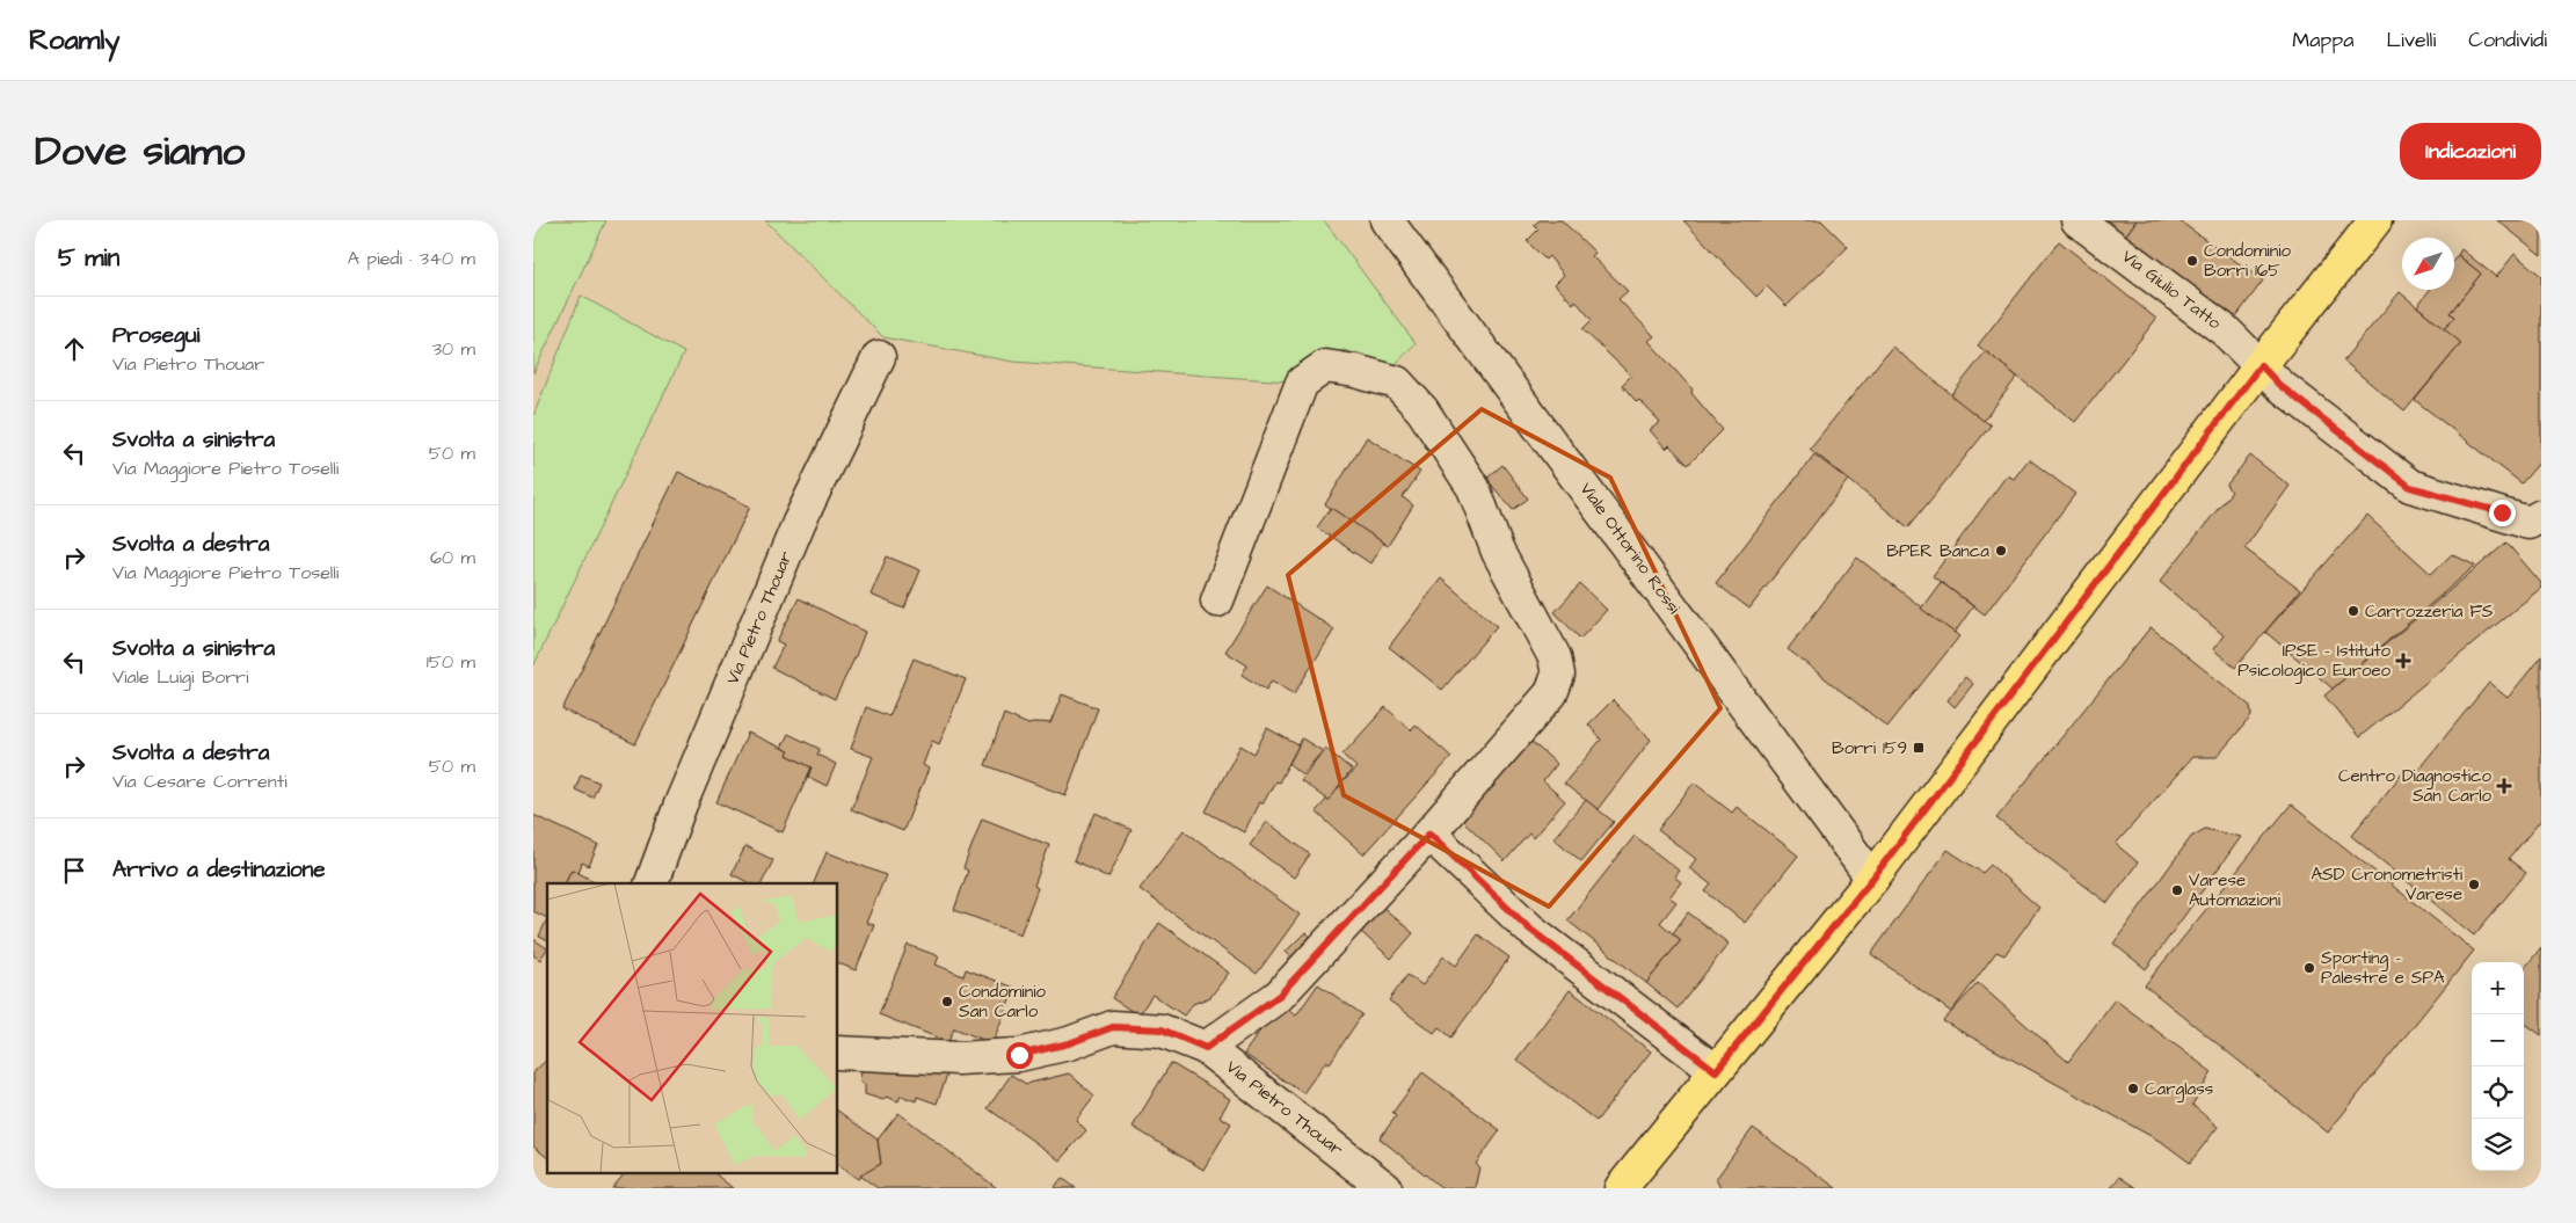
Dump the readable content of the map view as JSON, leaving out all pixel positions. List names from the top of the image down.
{
  "streets": {
    "street": ["Via Giulio Tatto", "Viale Ottorino Rossi", "Via Pietro Thouar"]
  },
  "places": {
    "other": [
      "Condominio Borri 165",
      "BPER Banca",
      "Carrozzeria FS",
      "ASD Cronometristi Varese",
      "Varese Automazioni",
      "Sporting - Palestre e SPA",
      "Condominio San Carlo",
      "Carglass"
    ],
    "health": ["IPSE - Istituto Psicologico Euroeo", "Centro Diagnostico San Carlo"],
    "transit": ["Borri 159"]
  },
  "north": "bottom left",
  "page": {
    "header": "Roamly",
    "nav": ["Mappa", "Livelli", "Condividi"],
    "title": "Dove siamo",
    "buttons": "Indicazioni",
    "heading": ["5 min", "A piedi · 340 m"],
    "list": [
      ["Prosegui", "Via Pietro Thouar", "30 m"],
      ["Svolta a sinistra", "Via Maggiore Pietro Toselli", "50 m"],
      ["Svolta a destra", "Via Maggiore Pietro Toselli", "60 m"],
      ["Svolta a sinistra", "Viale Luigi Borri", "150 m"],
      ["Svolta a destra", "Via Cesare Correnti", "50 m"],
      "Arrivo a destinazione"
    ],
    "map_buttons": ["+", "−"]
  }
}
